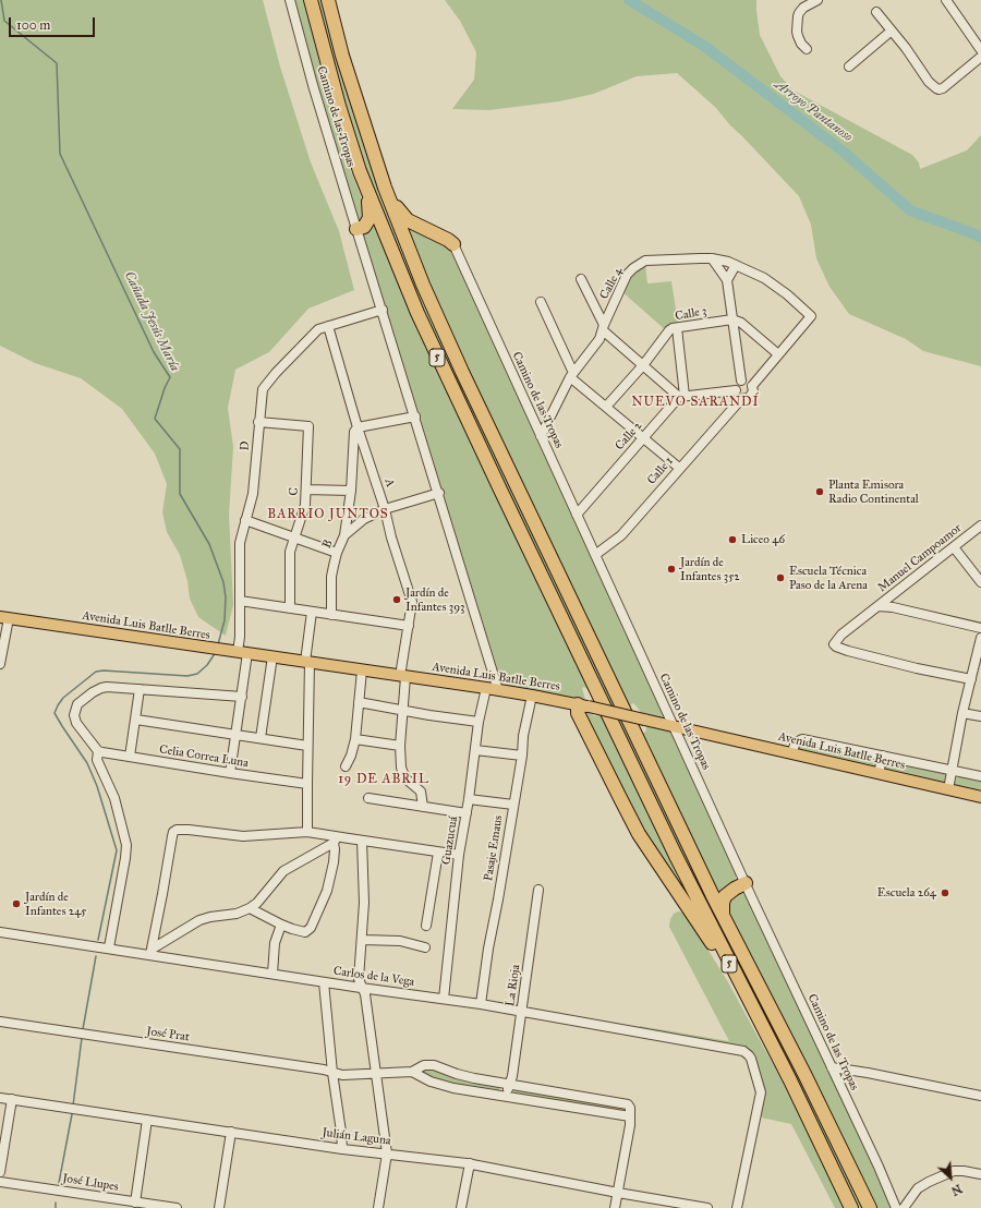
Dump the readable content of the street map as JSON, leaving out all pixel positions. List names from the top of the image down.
{
  "streets": {
    "highway": ["5"],
    "main road": ["Avenida Luis Batlle Berres"],
    "street": [
      "Camino de las Tropas",
      "Calle 4",
      "Calle 3",
      "Calle 2",
      "D",
      "Calle 1",
      "A",
      "C",
      "B",
      "Manuel Campoamor",
      "Celia Correa Luna",
      "Guazucuá",
      "Pasaje Emaus",
      "Carlos de la Vega",
      "La Rioja",
      "José Prat",
      "Julián Laguna",
      "José Llupes"
    ]
  },
  "crossings": [
    ["Camino de las Tropas", "Calle 4"],
    ["Camino de las Tropas", "Calle 2"],
    ["Camino de las Tropas", "D"],
    ["Camino de las Tropas", "Calle 1"],
    ["Camino de las Tropas", "B"],
    ["Camino de las Tropas", "Avenida Luis Batlle Berres"],
    ["D", "A"],
    ["D", "C"],
    ["D", "Avenida Luis Batlle Berres"],
    ["D", "Celia Correa Luna"],
    ["A", "B"],
    ["A", "Avenida Luis Batlle Berres"],
    ["Avenida Luis Batlle Berres", "Guazucuá"],
    ["Avenida Luis Batlle Berres", "Pasaje Emaus"],
    ["Guazucuá", "Carlos de la Vega"],
    ["Pasaje Emaus", "Carlos de la Vega"],
    ["Carlos de la Vega", "La Rioja"]
  ],
  "districts": ["NUEVO SARANDÍ", "BARRIO JUNTOS", "19 DE ABRIL"],
  "water": ["Arroyo Pantanoso", "Cañada Jesús María"],
  "places": [
    "Planta Emisora Radio Continental",
    "Liceo 46",
    "Jardín de Infantes 352",
    "Escuela Técnica Paso de la Arena",
    "Jardín de Infantes 393",
    "Escuela 264",
    "Jardín de Infantes 245"
  ],
  "scale_bar": "100 m",
  "north": "bottom right"
}
